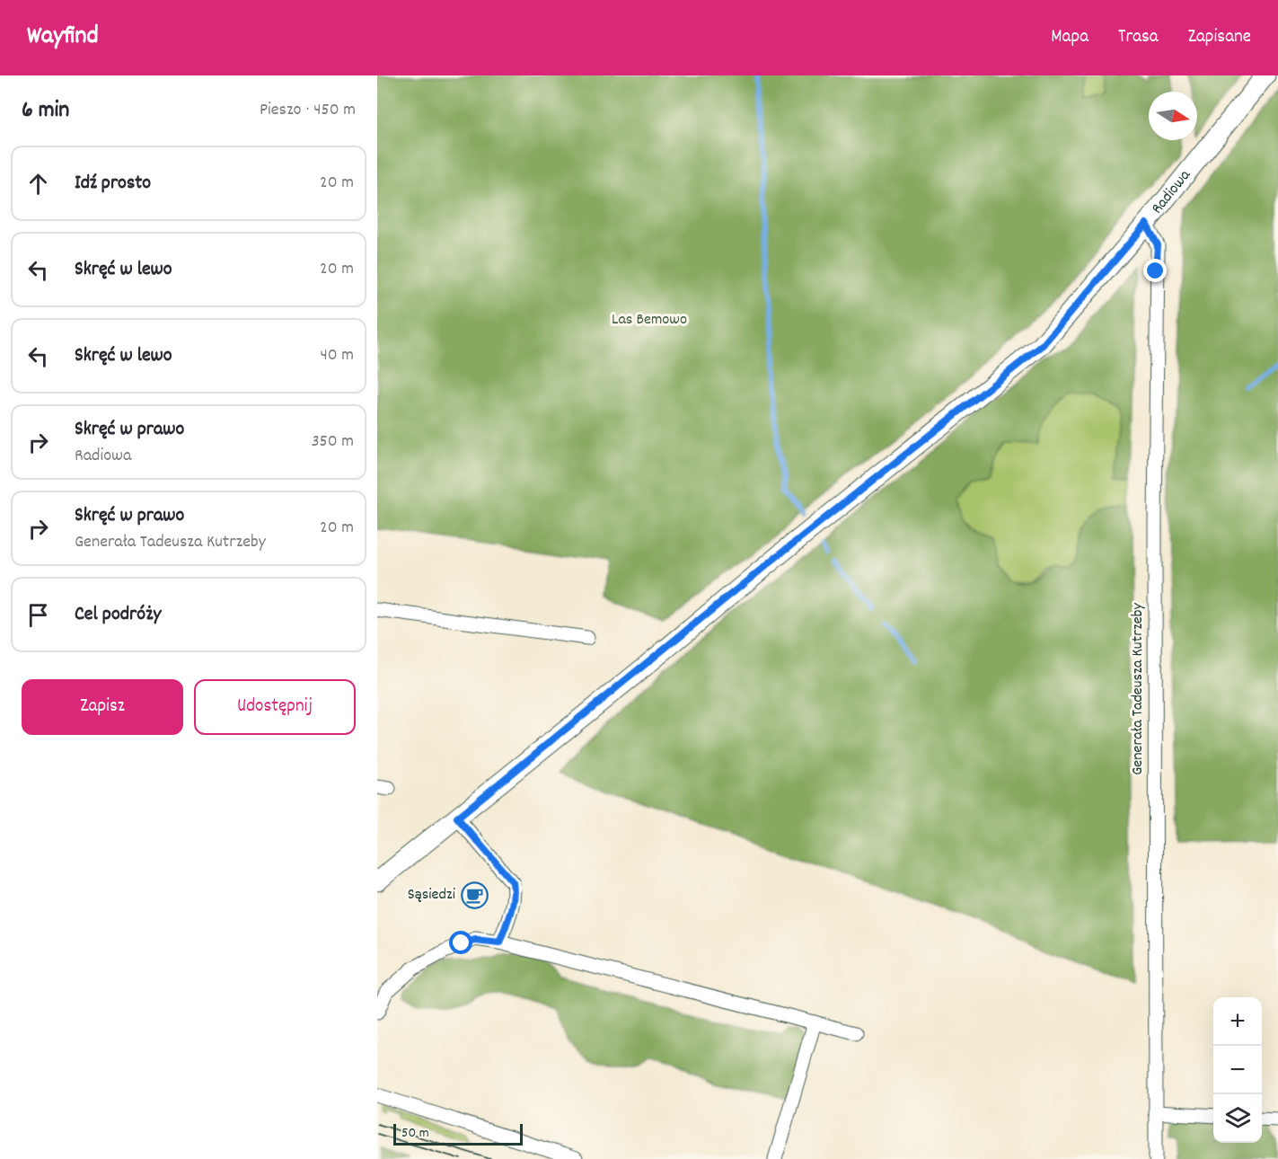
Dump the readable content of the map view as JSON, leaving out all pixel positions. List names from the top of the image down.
{
  "streets": {
    "main road": ["Radiowa"],
    "street": ["Generała Tadeusza Kutrzeby"]
  },
  "crossings": [
    ["Radiowa", "Generała Tadeusza Kutrzeby"]
  ],
  "parks": ["Las Bemowo"],
  "places": {
    "cafe": ["Sąsiedzi"]
  },
  "scale_bar": "50 m",
  "north": "right",
  "page": {
    "header": "Wayfind",
    "nav": ["Mapa", "Trasa", "Zapisane"],
    "heading": ["6 min", "Pieszo · 450 m"],
    "list": [
      ["Idź prosto", "20 m"],
      ["Skręć w lewo", "20 m"],
      ["Skręć w lewo", "40 m"],
      ["Skręć w prawo", "Radiowa", "350 m"],
      ["Skręć w prawo", "Generała Tadeusza Kutrzeby", "20 m"],
      "Cel podróży"
    ],
    "buttons": ["Zapisz", "Udostępnij"],
    "map_buttons": ["+", "−"],
    "scale": "50 m"
  }
}
